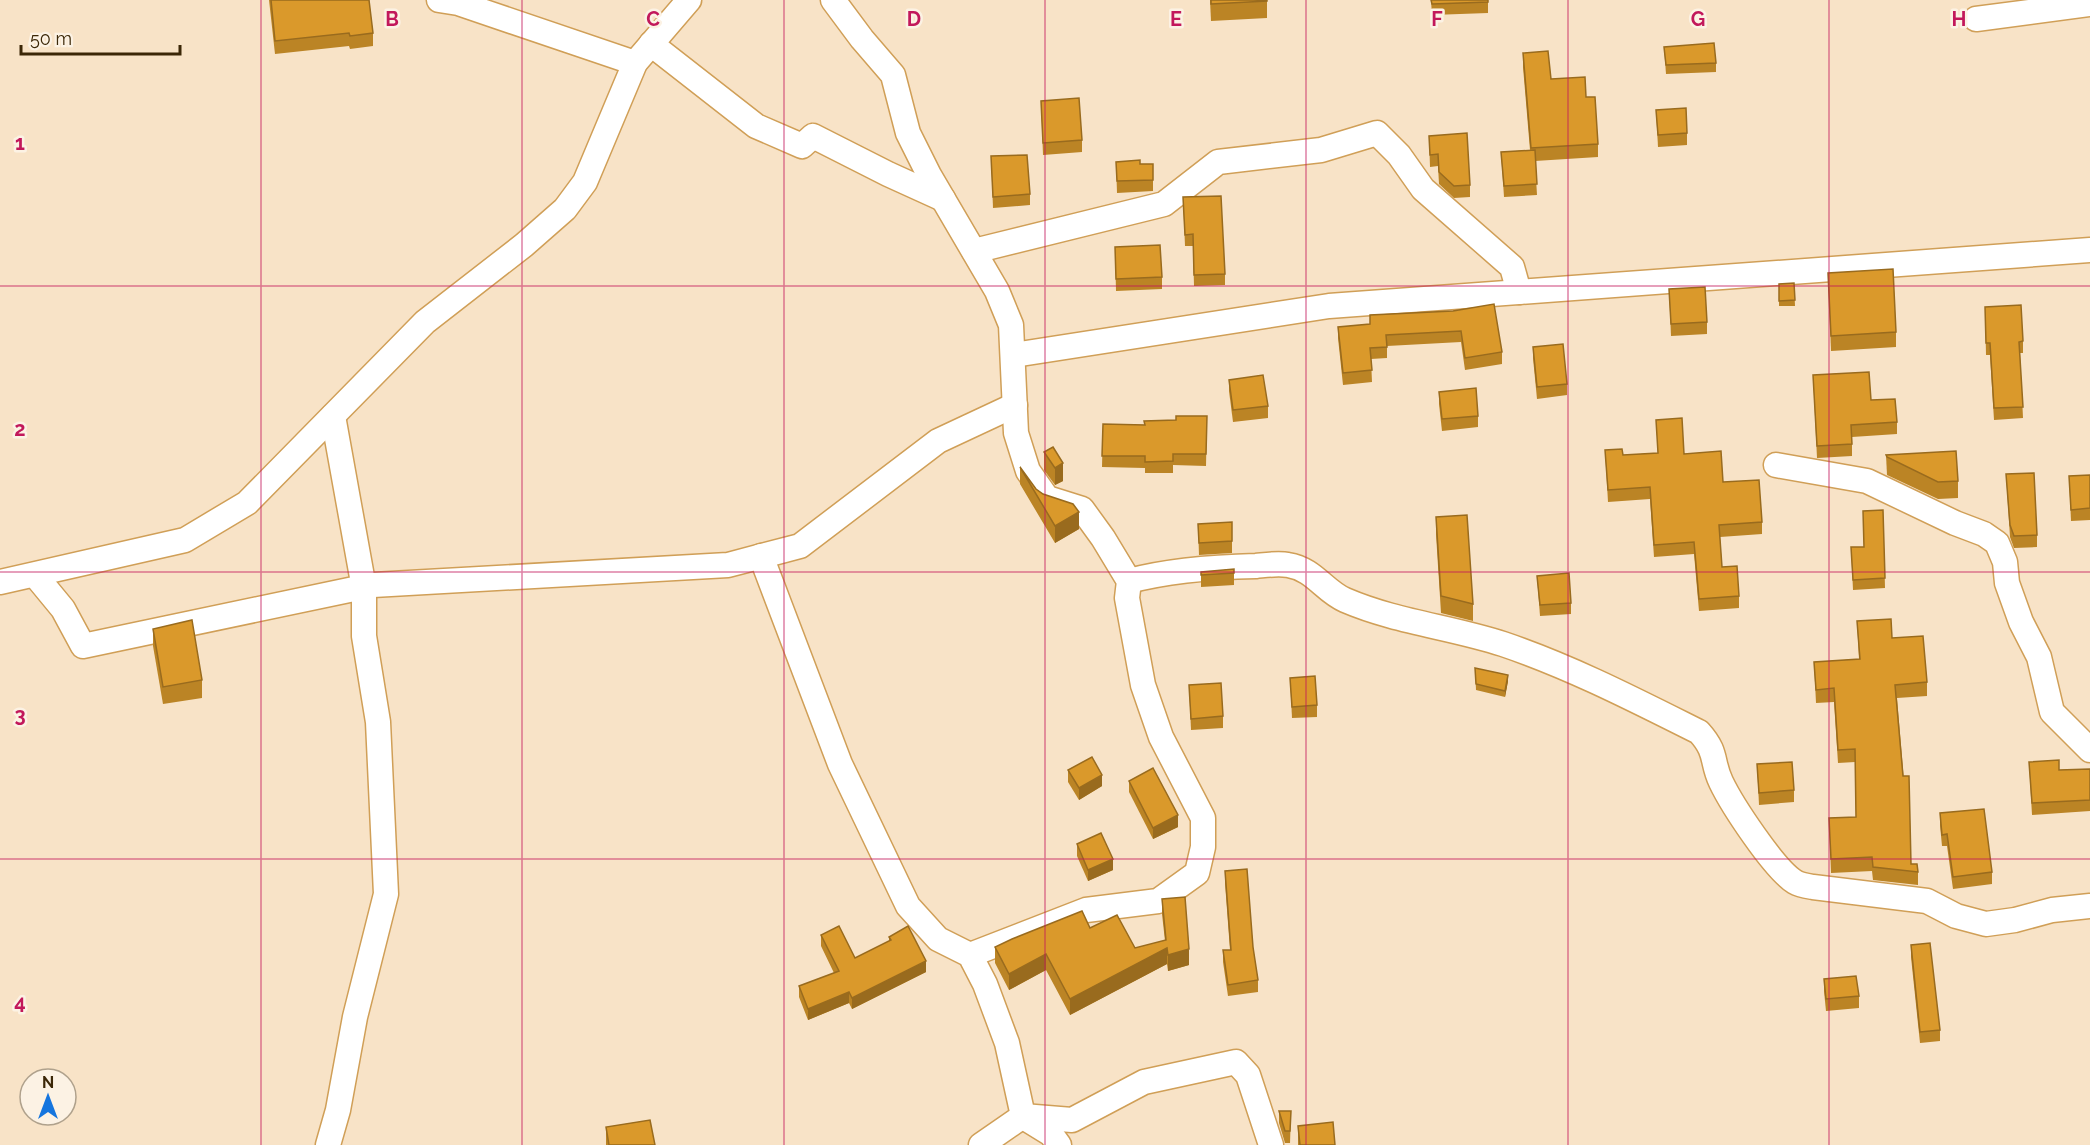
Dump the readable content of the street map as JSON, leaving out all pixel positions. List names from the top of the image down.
{
  "scale_bar": "50 m",
  "north": "top",
  "grid": {
    "columns": [
      "B",
      "C",
      "D",
      "E",
      "F",
      "G",
      "H"
    ],
    "rows": [
      "1",
      "2",
      "3",
      "4"
    ]
  }
}
